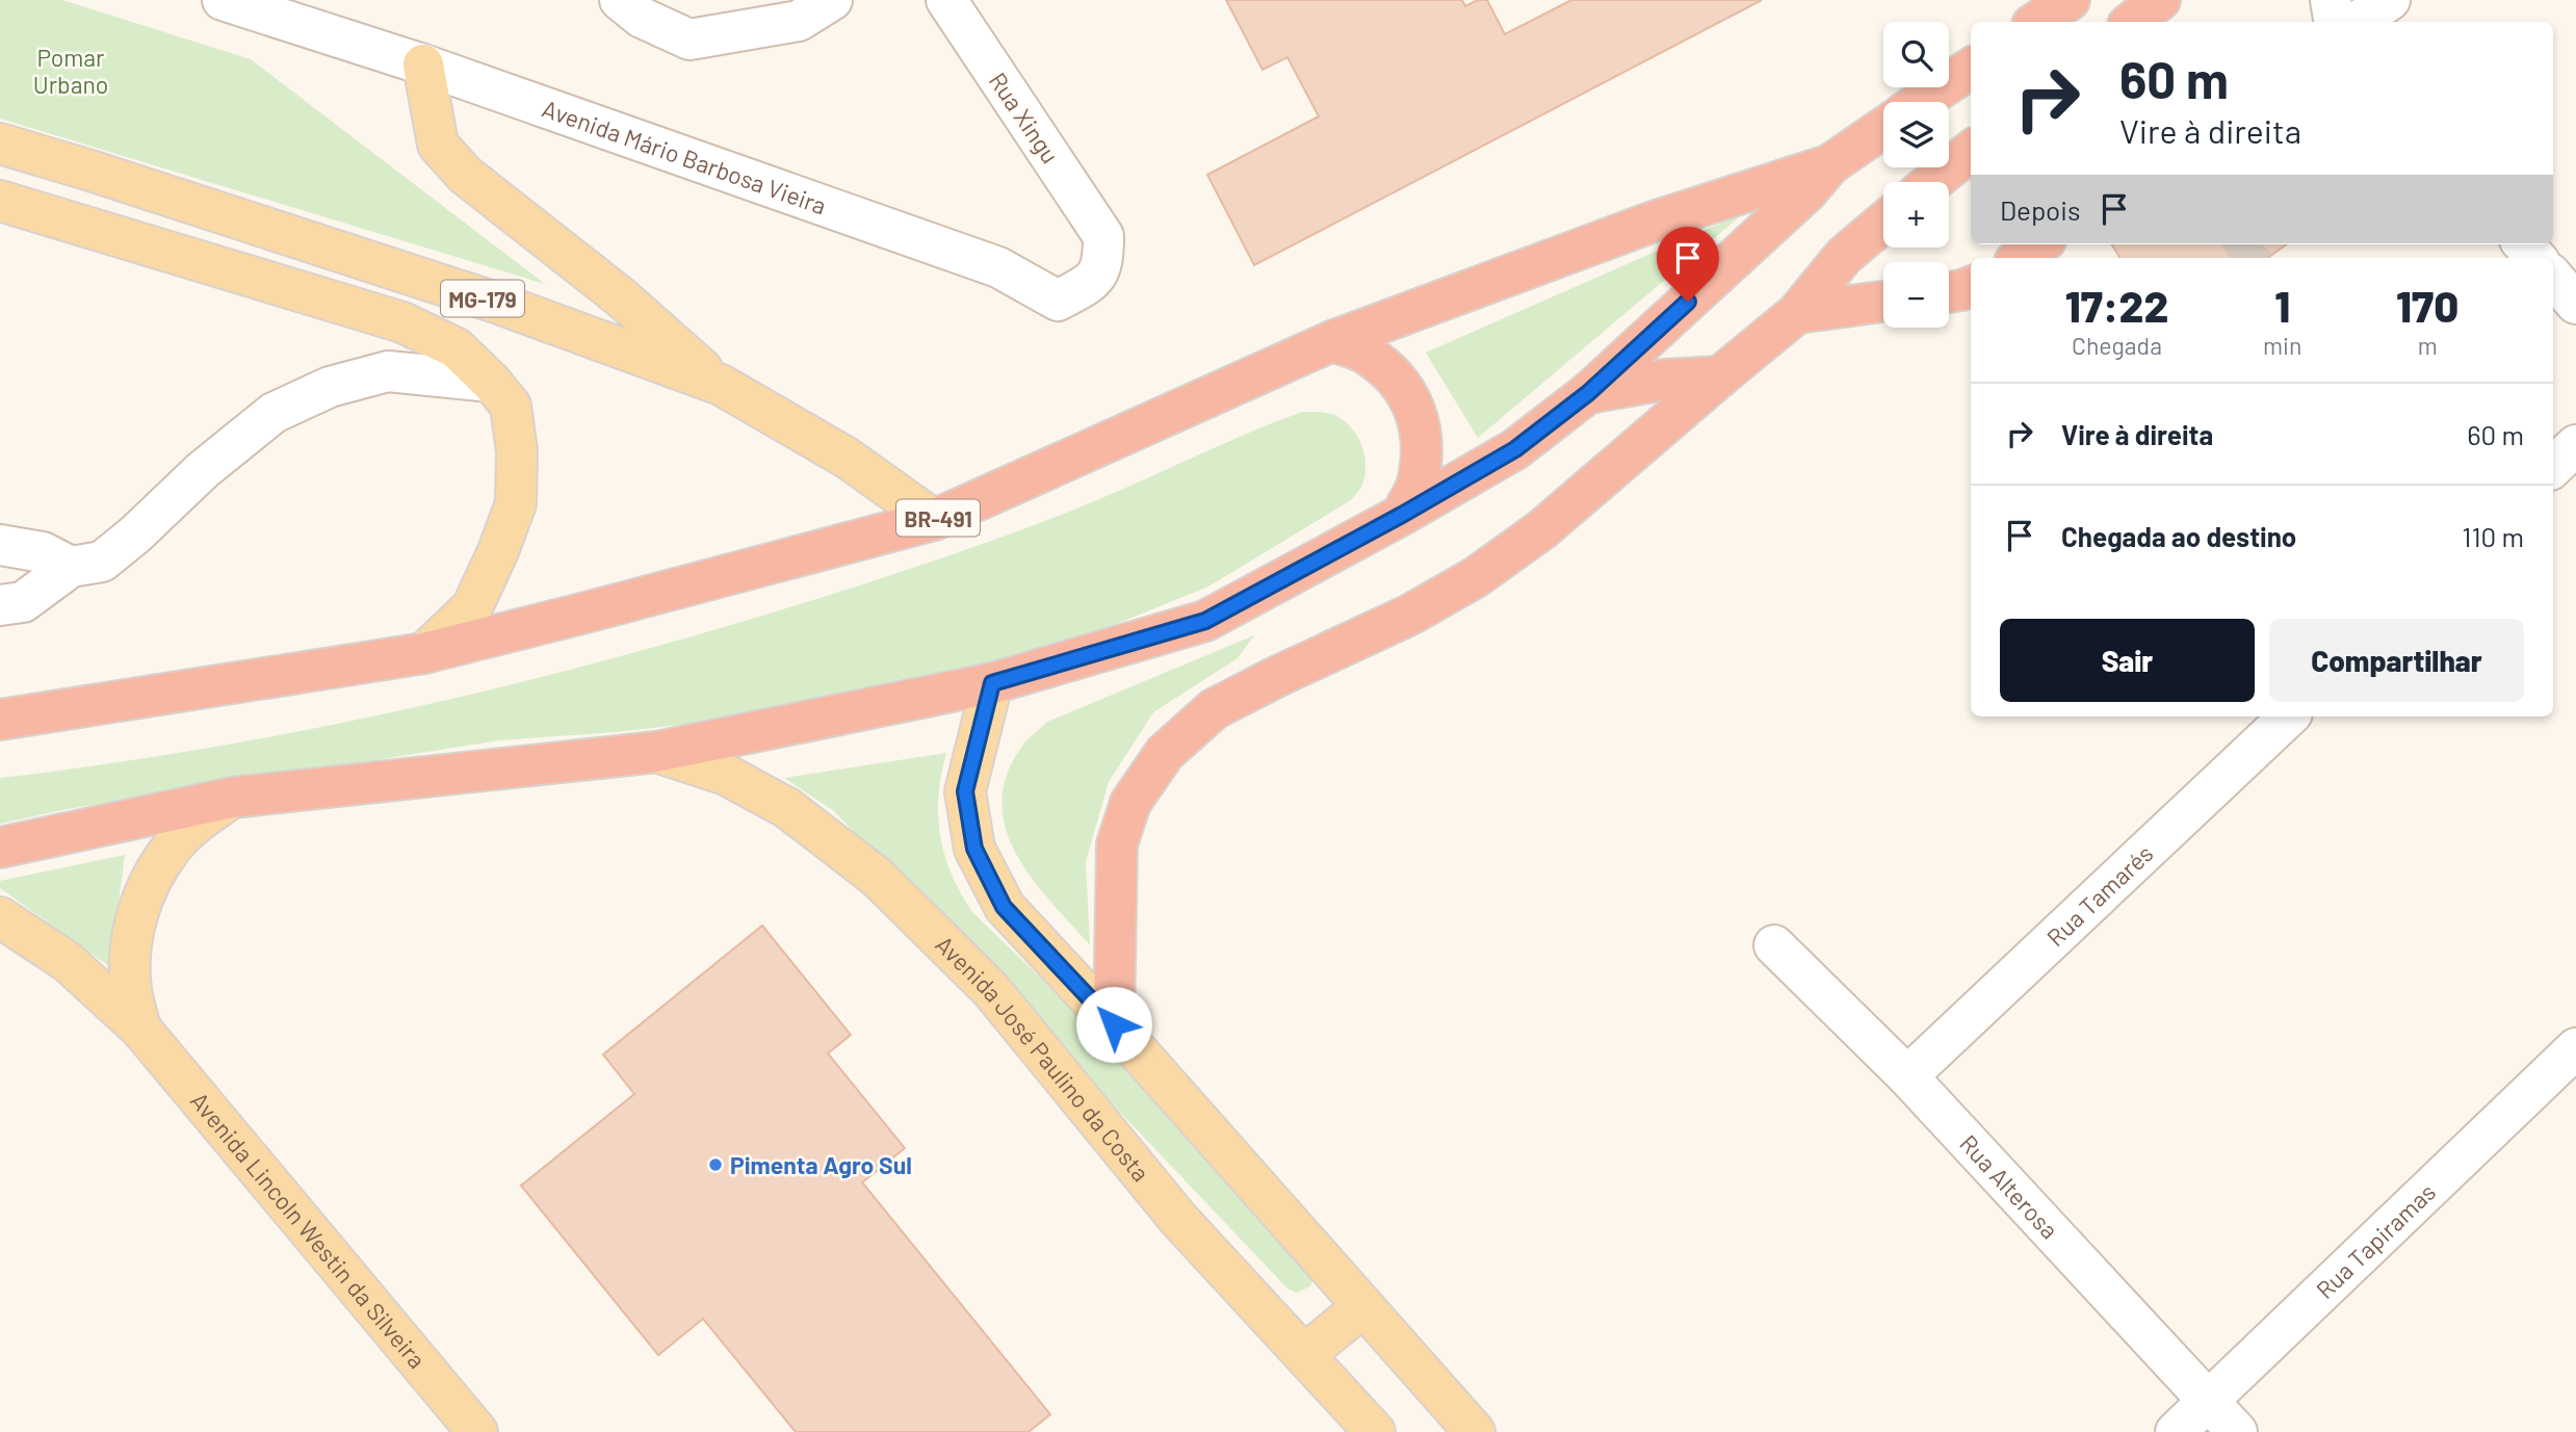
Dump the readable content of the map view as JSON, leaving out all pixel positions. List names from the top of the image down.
{
  "streets": {
    "highway": ["BR-491"],
    "main road": ["MG-179", "Avenida José Paulino da Costa", "Avenida Lincoln Westin da Silveira"],
    "street": [
      "Rua Xingu",
      "Avenida Mário Barbosa Vieira",
      "Rua Tamarés",
      "Rua Alterosa",
      "Rua Tapiramas"
    ]
  },
  "crossings": [
    ["Rua Xingu", "Avenida Mário Barbosa Vieira"],
    ["MG-179", "BR-491"],
    ["BR-491", "Avenida José Paulino da Costa"],
    ["BR-491", "Avenida Lincoln Westin da Silveira"],
    ["Rua Tamarés", "Rua Alterosa"],
    ["Rua Alterosa", "Rua Tapiramas"]
  ],
  "parks": ["Pomar Urbano"],
  "places": ["Pimenta Agro Sul"],
  "page": {
    "map_buttons": ["+", "−"],
    "turn": ["60 m", "Vire à direita"],
    "then": "Depois",
    "eta": [
      "17:22",
      "Chegada",
      "1",
      "min",
      "170",
      "m"
    ],
    "list": [
      {
        "name": "Vire à direita",
        "value": "60 m"
      },
      {
        "name": "Chegada ao destino",
        "value": "110 m"
      }
    ],
    "buttons": ["Sair", "Compartilhar"]
  }
}
